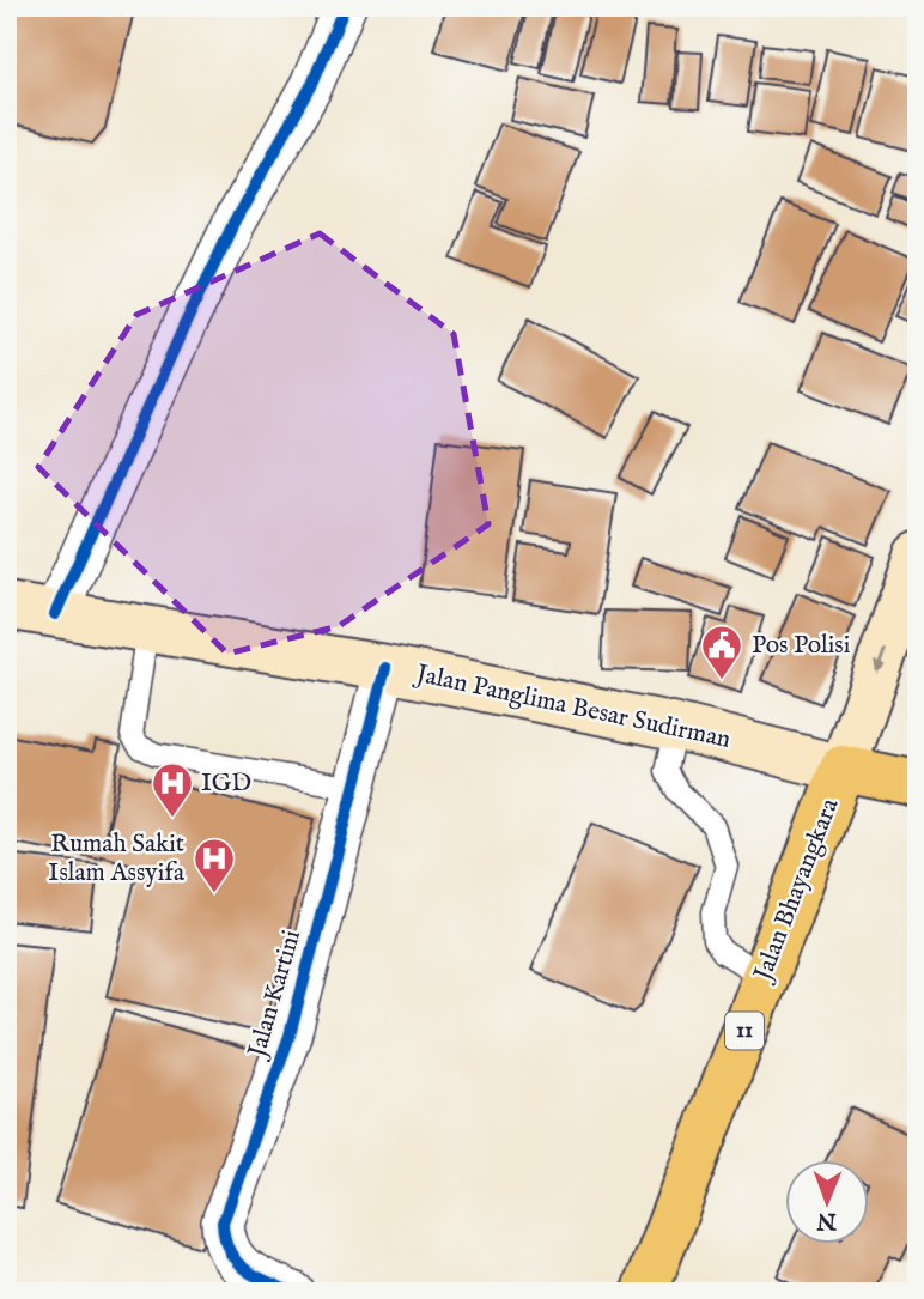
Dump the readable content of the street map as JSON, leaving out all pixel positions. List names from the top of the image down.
{
  "streets": {
    "highway": ["Jalan Bhayangkara", "11"],
    "main road": ["Jalan Panglima Besar Sudirman"],
    "street": ["Jalan Kartini"]
  },
  "crossings": [
    ["Jalan Panglima Besar Sudirman", "Jalan Bhayangkara"],
    ["Jalan Panglima Besar Sudirman", "Jalan Kartini"]
  ],
  "places": {
    "public building": ["Pos Polisi"],
    "hospital": ["IGD", "Rumah Sakit Islam Assyifa"]
  },
  "north": "bottom"
}
